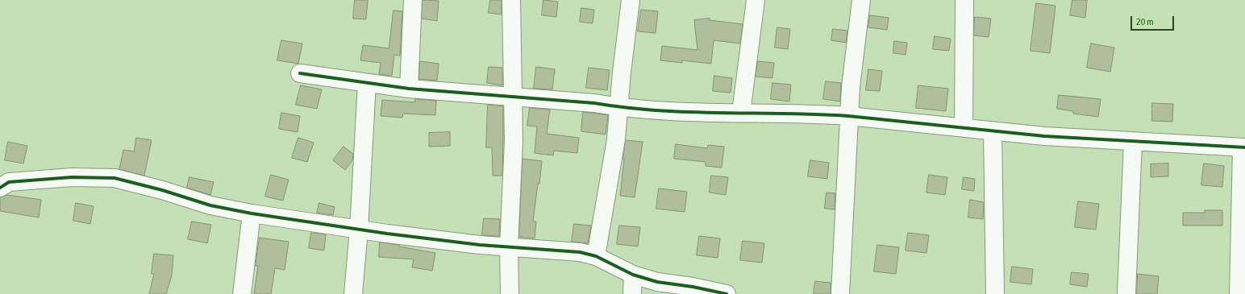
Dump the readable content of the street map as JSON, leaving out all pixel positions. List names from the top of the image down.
{
  "scale_bar": "20 m"
}
